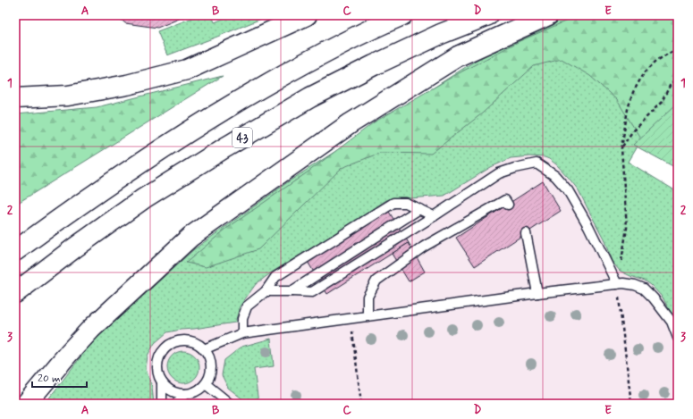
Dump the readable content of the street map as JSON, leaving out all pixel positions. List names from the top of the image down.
{
  "streets": {
    "highway": ["43"]
  },
  "scale_bar": "20 m",
  "grid": {
    "columns": [
      "A",
      "B",
      "C",
      "D",
      "E"
    ],
    "rows": ["1", "2", "3"]
  }
}
